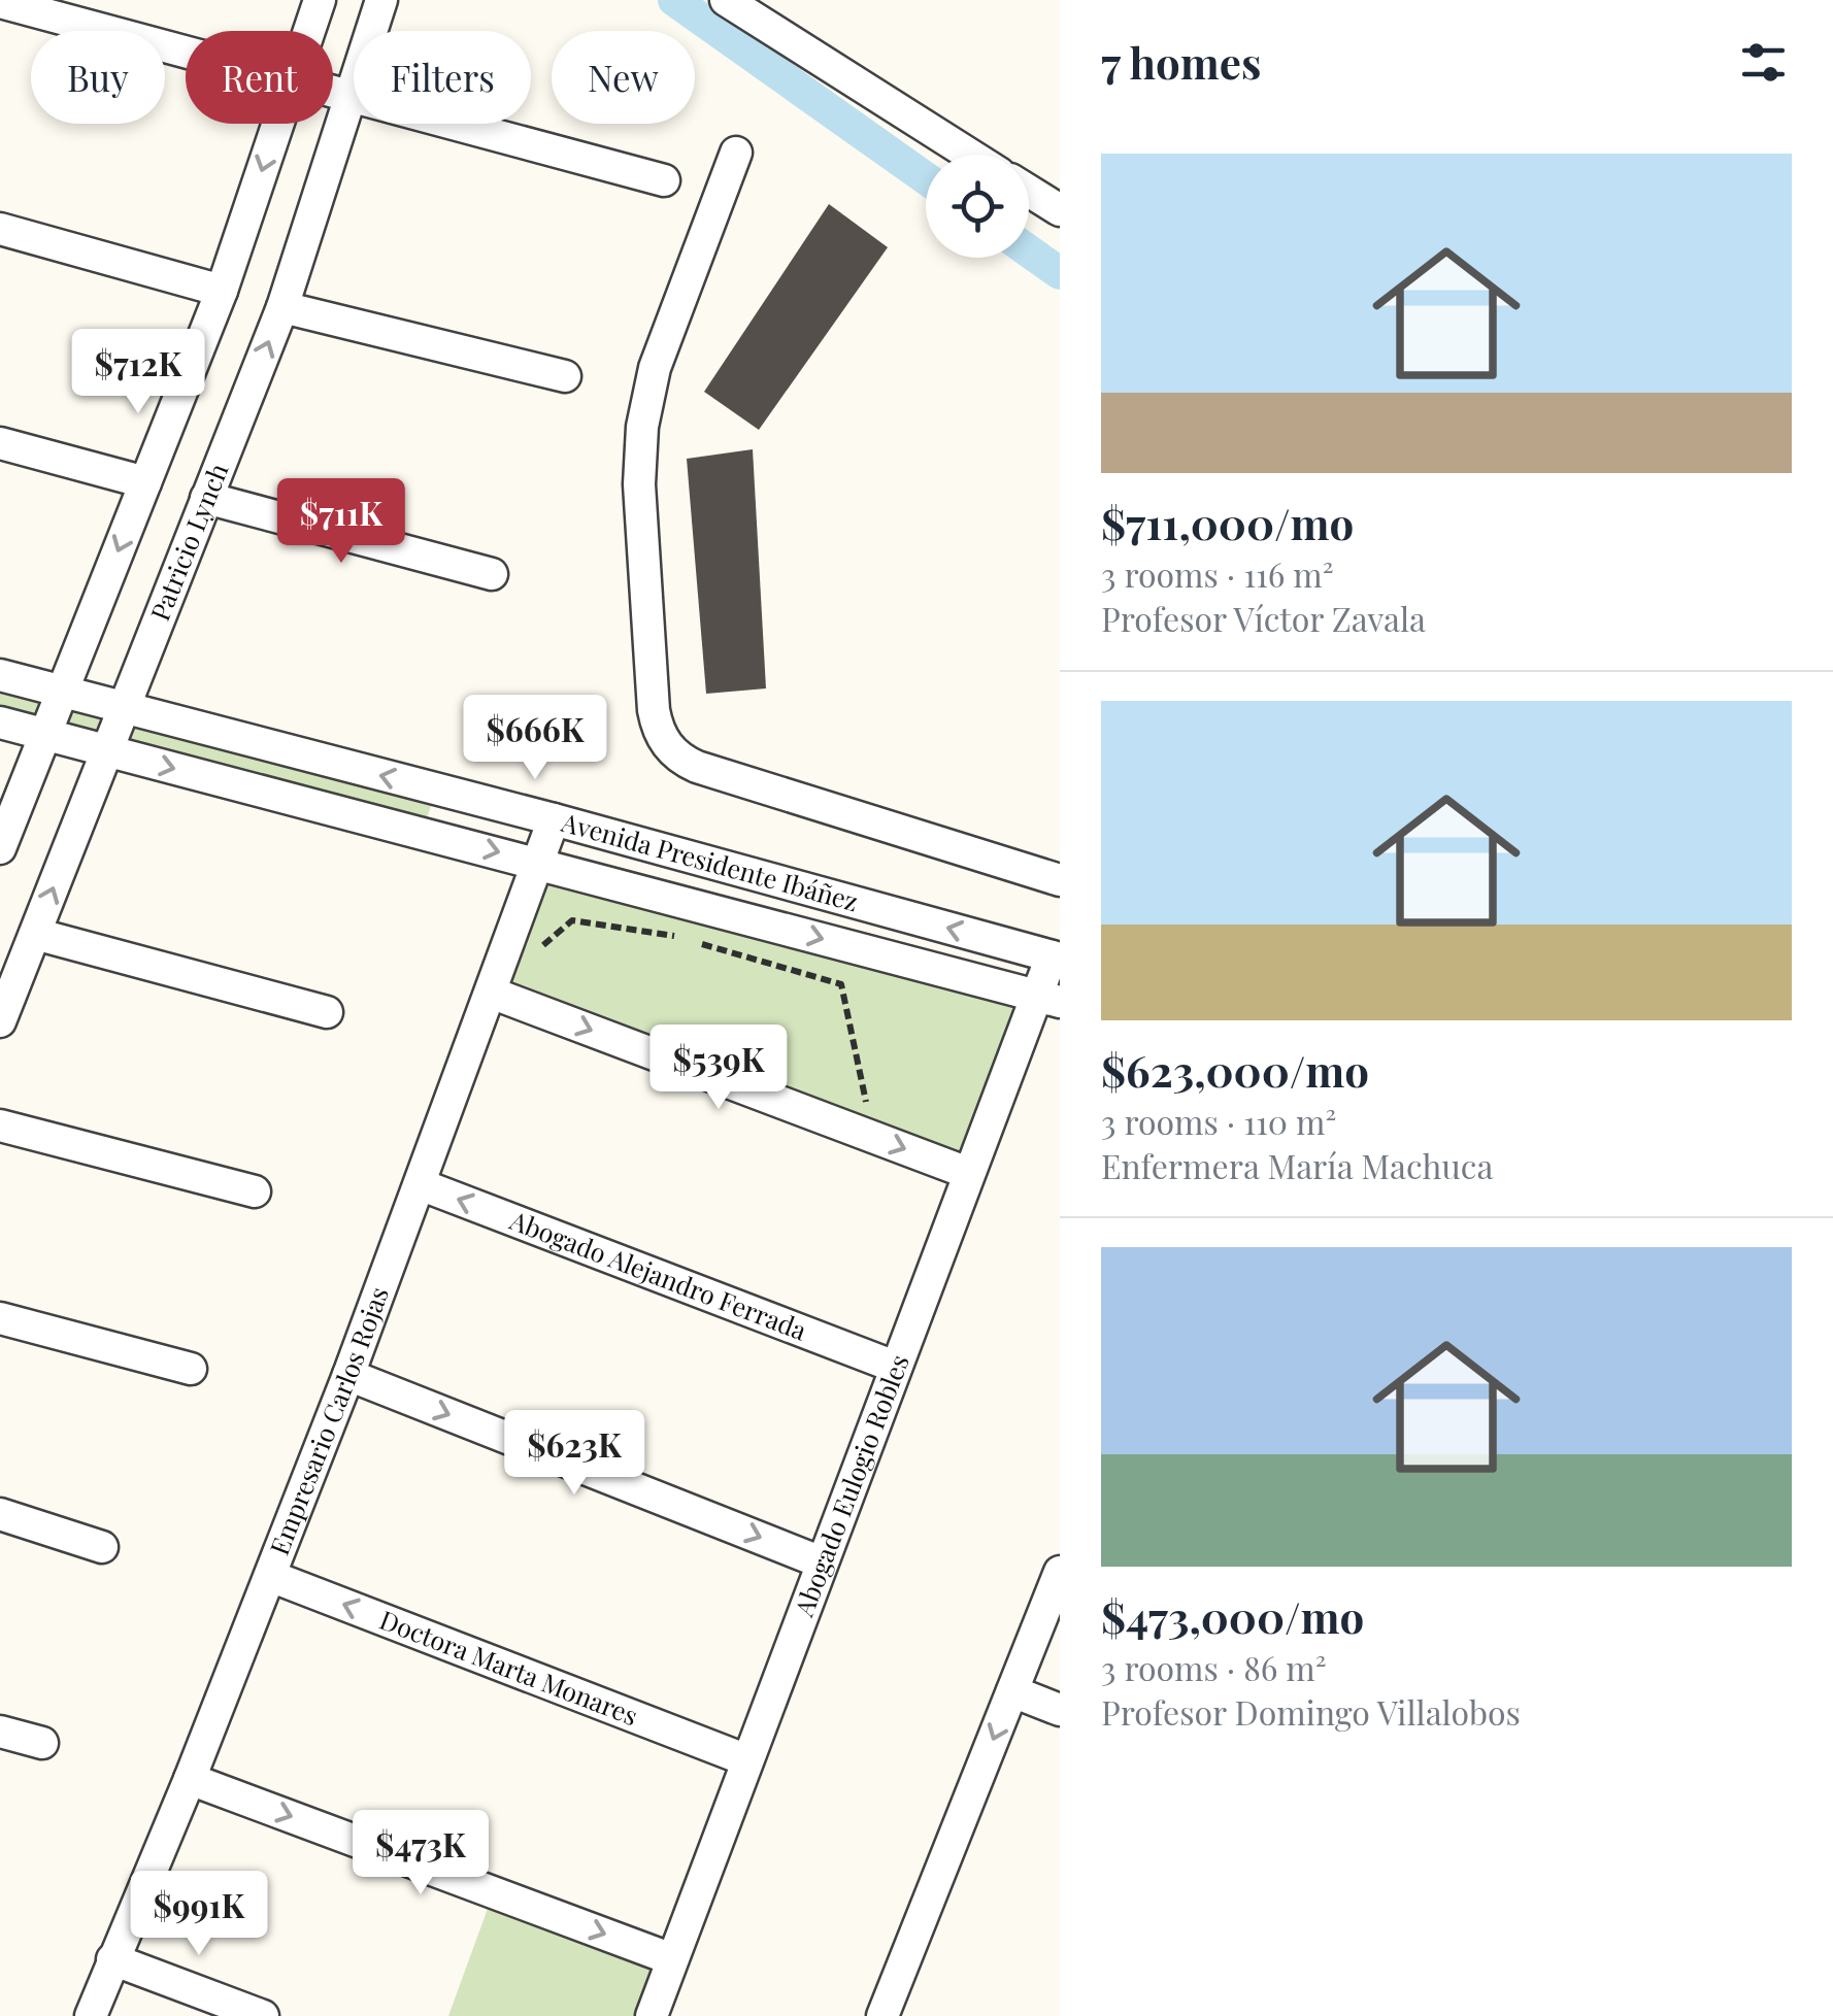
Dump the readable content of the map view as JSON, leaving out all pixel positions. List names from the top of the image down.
{
  "streets": {
    "street": [
      "Patricio Lynch",
      "Avenida Presidente Ibáñez",
      "Abogado Alejandro Ferrada",
      "Empresario Carlos Rojas",
      "Abogado Eulogio Robles",
      "Doctora Marta Monares"
    ]
  },
  "crossings": [
    ["Patricio Lynch", "Avenida Presidente Ibáñez"],
    ["Avenida Presidente Ibáñez", "Empresario Carlos Rojas"],
    ["Avenida Presidente Ibáñez", "Abogado Eulogio Robles"],
    ["Abogado Alejandro Ferrada", "Empresario Carlos Rojas"],
    ["Abogado Alejandro Ferrada", "Abogado Eulogio Robles"],
    ["Empresario Carlos Rojas", "Doctora Marta Monares"],
    ["Abogado Eulogio Robles", "Doctora Marta Monares"]
  ],
  "page": {
    "heading": "7 homes",
    "chip": [
      "Buy",
      "Rent",
      "Filters",
      "New"
    ],
    "list": [
      {
        "name": "$711,000/mo",
        "note": "3 rooms · 116 m² · Profesor Víctor Zavala"
      },
      {
        "name": "$623,000/mo",
        "note": "3 rooms · 110 m² · Enfermera María Machuca"
      },
      {
        "name": "$473,000/mo",
        "note": "3 rooms · 86 m² · Profesor Domingo Villalobos"
      }
    ],
    "price": [
      "$712K",
      "$711K",
      "$666K",
      "$539K",
      "$623K",
      "$473K",
      "$991K"
    ]
  }
}
